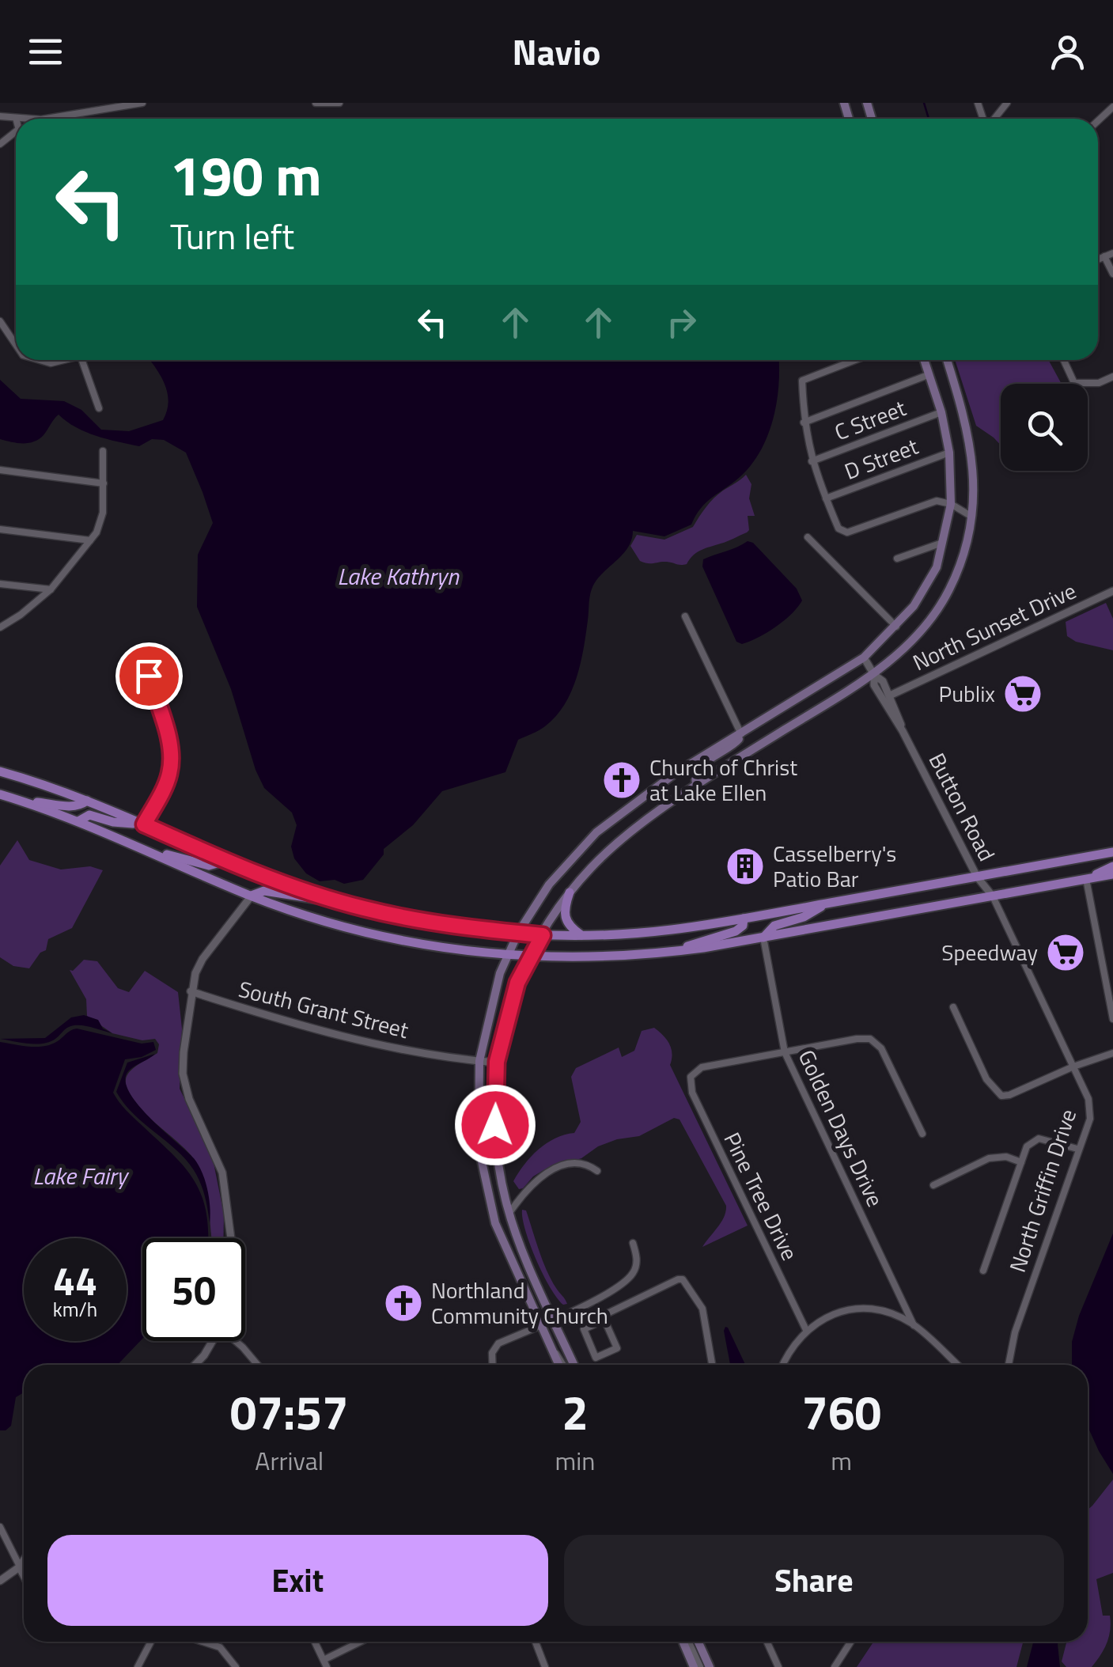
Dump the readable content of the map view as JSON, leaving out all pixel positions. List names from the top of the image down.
{
  "streets": {
    "street": [
      "C Street",
      "D Street",
      "North Sunset Drive",
      "Button Road",
      "South Grant Street",
      "Golden Days Drive",
      "North Griffin Drive",
      "Pine Tree Drive"
    ]
  },
  "crossings": [
    ["North Sunset Drive", "Button Road"],
    ["Button Road", "North Griffin Drive"],
    ["Golden Days Drive", "Pine Tree Drive"]
  ],
  "water": ["Lake Kathryn", "Lake Fairy"],
  "places": {
    "supermarket": ["Publix", "Speedway"],
    "church": ["Church of Christ at Lake Ellen", "Northland Community Church"],
    "building": ["Casselberry's Patio Bar"]
  },
  "page": {
    "header": "Navio",
    "turn": ["190 m", "Turn left"],
    "speed": "44 km/h",
    "limit": "50",
    "eta": [
      "07:57",
      "Arrival",
      "2",
      "min",
      "760",
      "m"
    ],
    "buttons": ["Exit", "Share"]
  }
}
